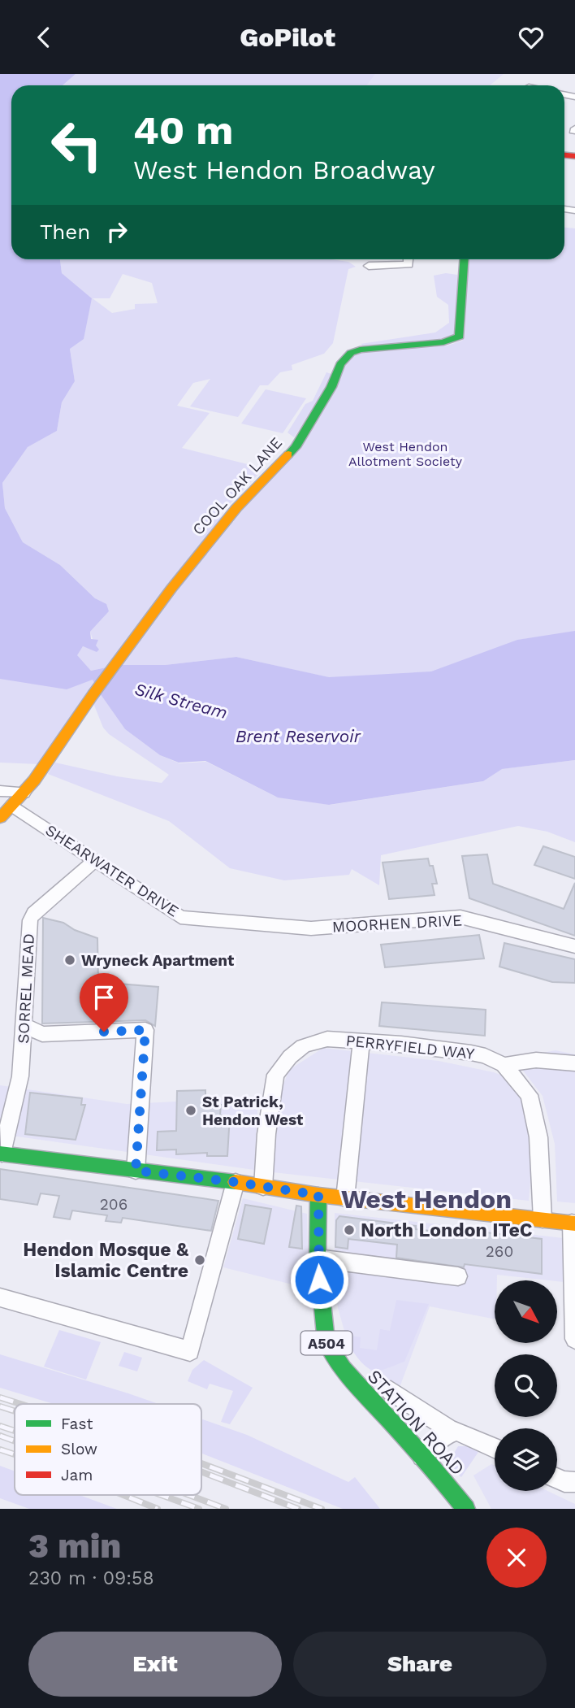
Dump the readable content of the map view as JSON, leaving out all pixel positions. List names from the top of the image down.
{
  "streets": {
    "street": [
      "COOL OAK LANE",
      "SHEARWATER DRIVE",
      "MOORHEN DRIVE",
      "SORREL MEAD",
      "PERRYFIELD WAY",
      "A504",
      "STATION ROAD"
    ]
  },
  "crossings": [
    ["COOL OAK LANE", "SHEARWATER DRIVE"],
    ["SHEARWATER DRIVE", "MOORHEN DRIVE"],
    ["SHEARWATER DRIVE", "SORREL MEAD"]
  ],
  "districts": ["West Hendon"],
  "water": ["Silk Stream", "Brent Reservoir"],
  "parks": ["West Hendon Allotment Society"],
  "places": [
    "Wryneck Apartment",
    "St Patrick, Hendon West",
    "North London ITeC",
    "Hendon Mosque & Islamic Centre"
  ],
  "house_numbers": ["206", "260"],
  "legend": ["Fast", "Slow", "Jam"],
  "north": "bottom right",
  "page": {
    "header": "GoPilot",
    "turn": ["40 m", "West Hendon Broadway"],
    "then": "Then",
    "heading": ["3 min", "230 m · 09:58"],
    "buttons": ["Exit", "Share"]
  }
}
